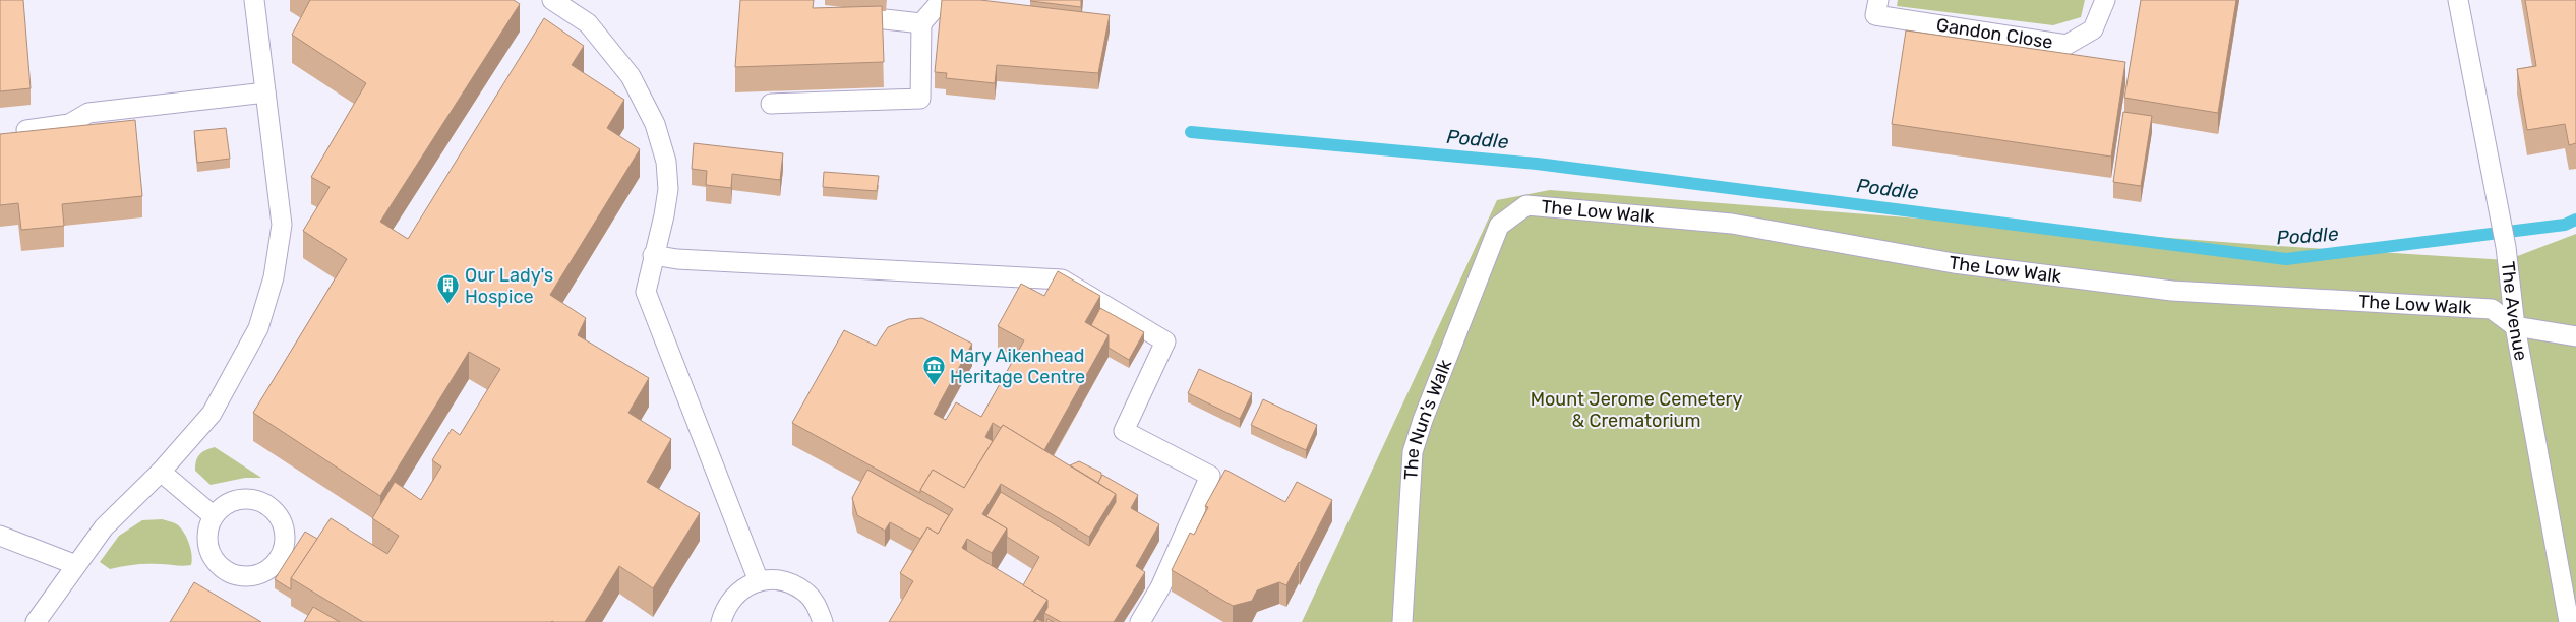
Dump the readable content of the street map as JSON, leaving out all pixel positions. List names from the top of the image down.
{
  "streets": {
    "lane": [
      "Gandon Close",
      "The Low Walk",
      "The Avenue",
      "The Nun's Walk"
    ]
  },
  "crossings": [
    ["The Low Walk", "The Avenue"],
    ["The Low Walk", "The Nun's Walk"]
  ],
  "water": ["Poddle"],
  "parks": ["Mount Jerome Cemetery & Crematorium"],
  "places": {
    "building": ["Our Lady's Hospice"],
    "museum": ["Mary Aikenhead Heritage Centre"]
  }
}
